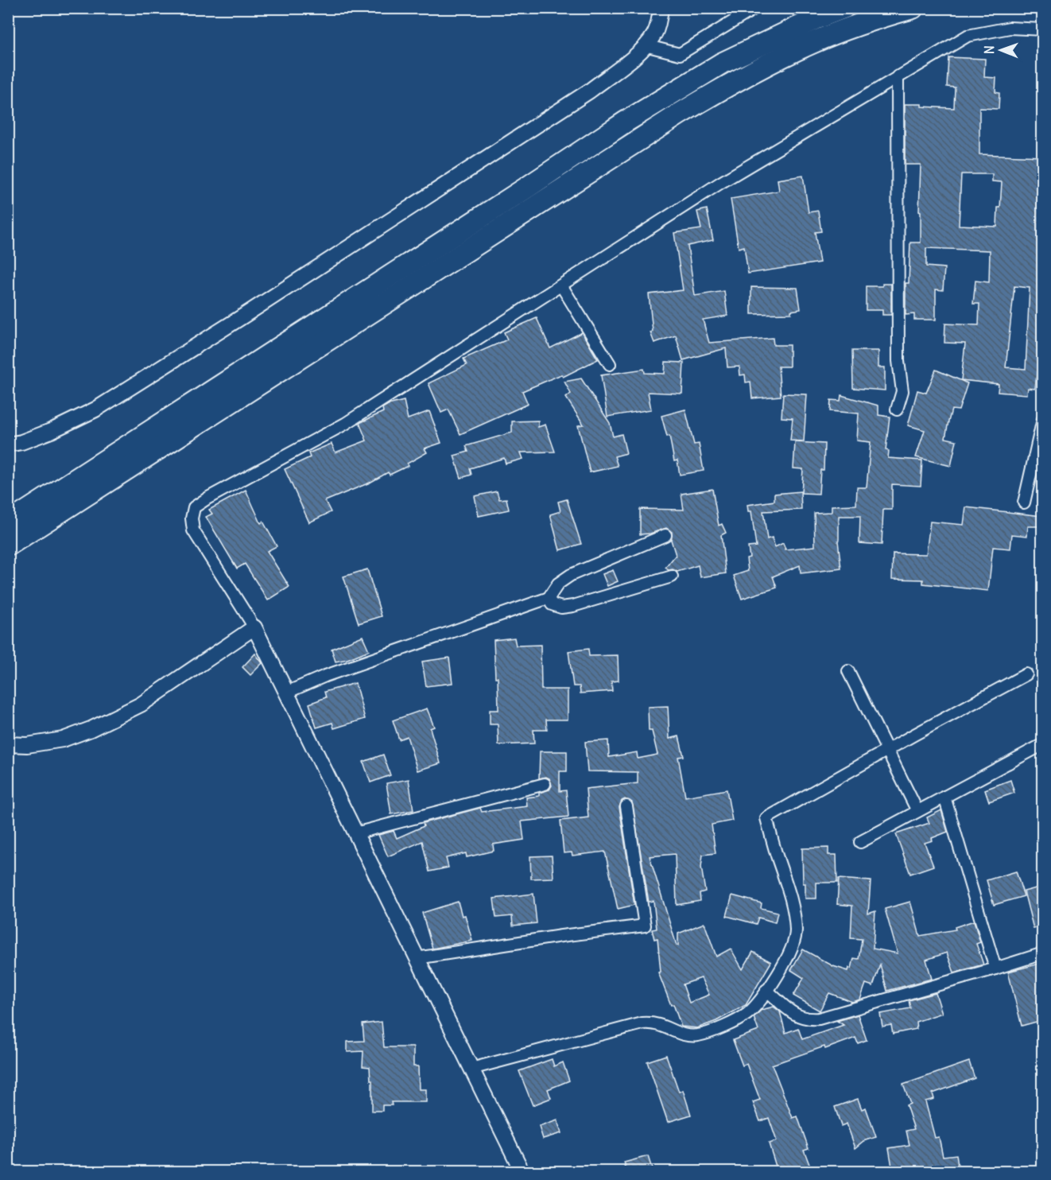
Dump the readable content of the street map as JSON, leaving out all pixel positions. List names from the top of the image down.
{
  "north": "left"
}
